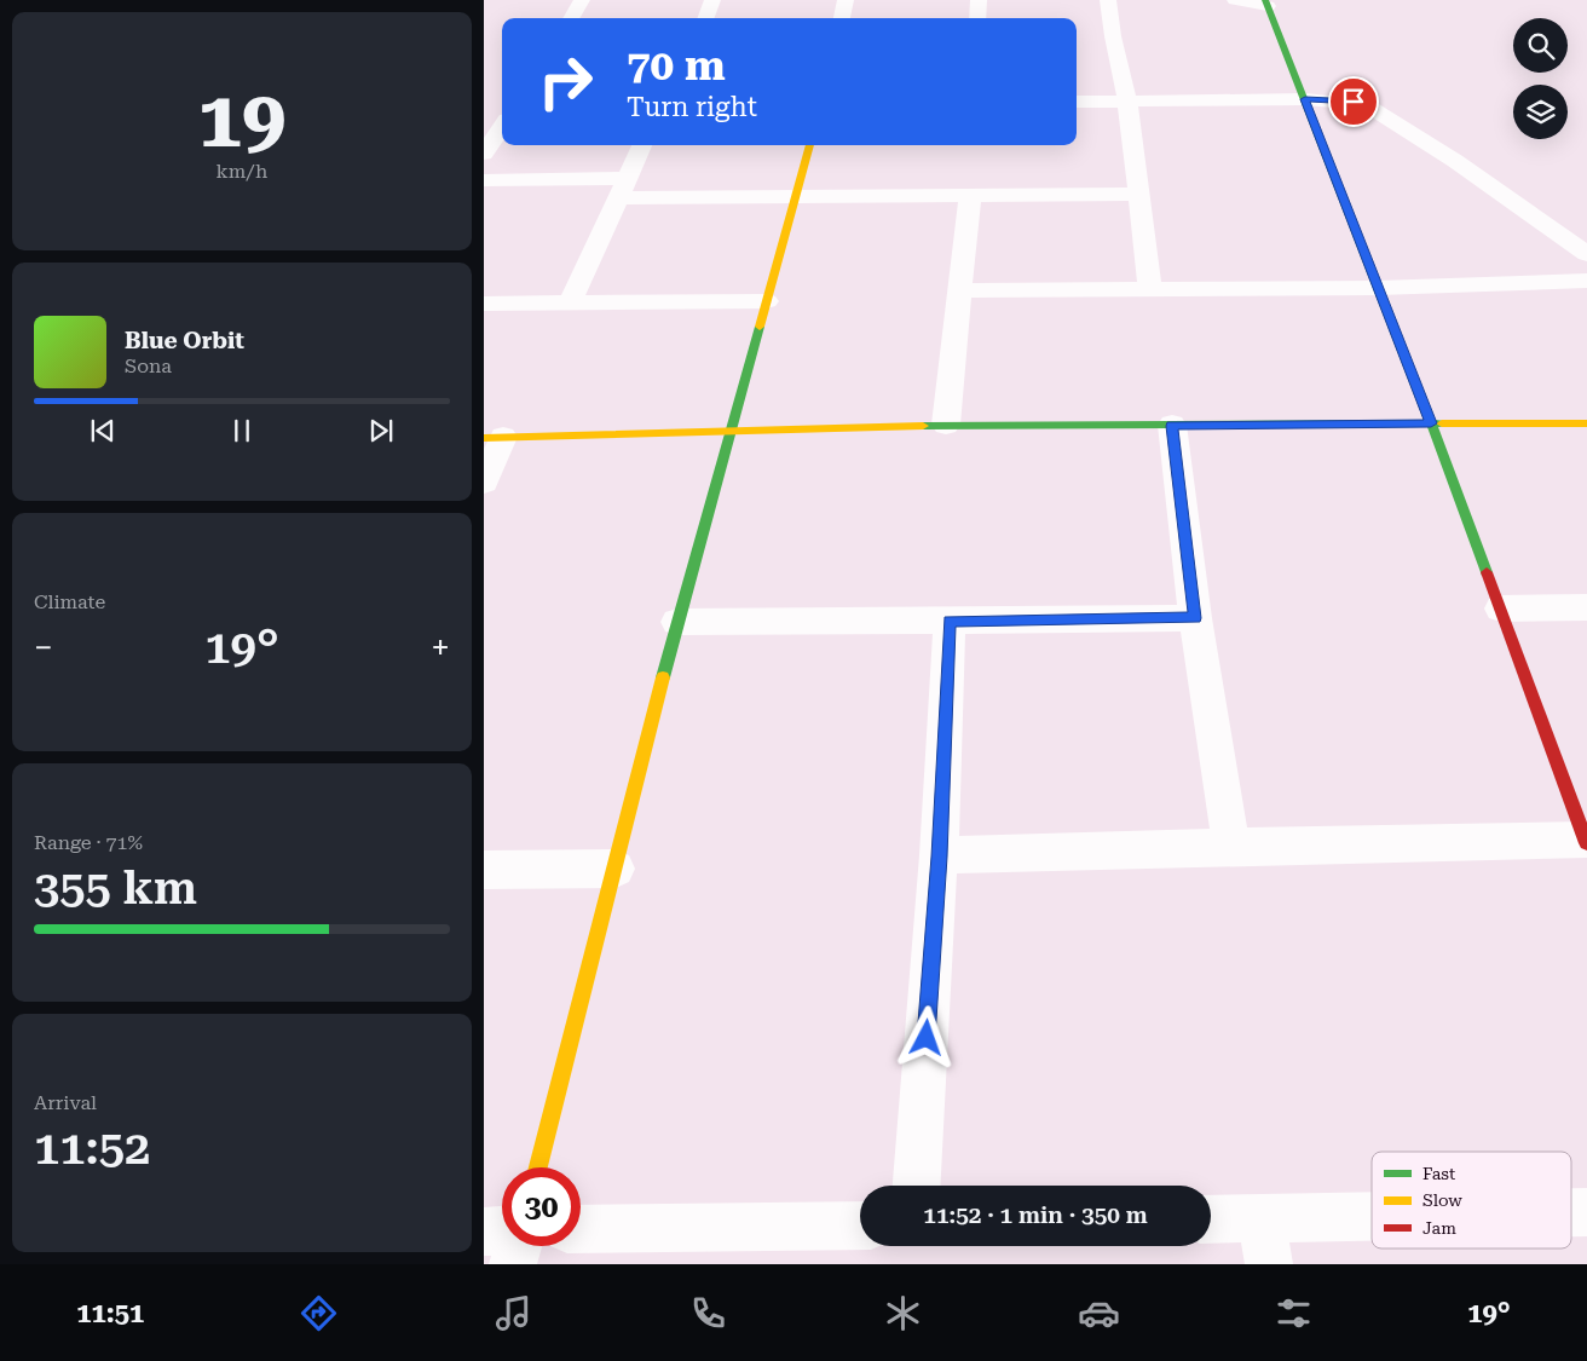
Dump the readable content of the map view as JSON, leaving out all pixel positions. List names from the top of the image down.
{
  "legend": ["Fast", "Slow", "Jam"],
  "page": {
    "tile": [
      ["19", "km/h"],
      "Climate",
      ["Range · 71%", "355 km"],
      ["Arrival", "11:52"]
    ],
    "turn": ["70 m", "Turn right"],
    "song": ["Blue Orbit", "Sona"],
    "heat": ["−", "19°", "+"],
    "limit": "30",
    "trip": "11:52 · 1 min · 350 m",
    "tabs": ["11:51", "19°"]
  }
}
